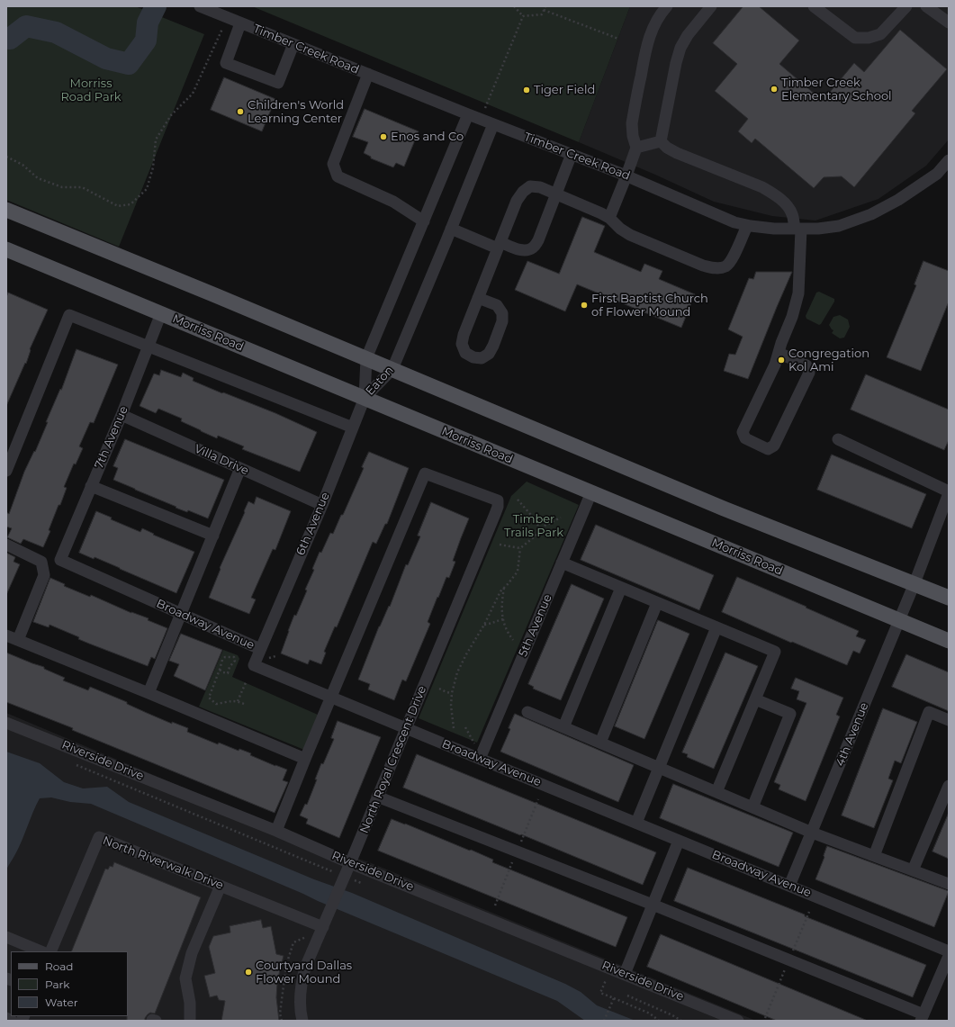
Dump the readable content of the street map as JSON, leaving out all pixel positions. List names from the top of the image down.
{
  "streets": {
    "main road": ["Morriss Road"],
    "street": [
      "Timber Creek Road",
      "Eaton",
      "7th Avenue",
      "Villa Drive",
      "6th Avenue",
      "Broadway Avenue",
      "5th Avenue",
      "4th Avenue",
      "North Royal Crescent Drive",
      "Riverside Drive",
      "North Riverwalk Drive"
    ]
  },
  "crossings": [
    ["Timber Creek Road", "Eaton"],
    ["Morriss Road", "Eaton"],
    ["Morriss Road", "7th Avenue"],
    ["Morriss Road", "6th Avenue"],
    ["Morriss Road", "5th Avenue"],
    ["Morriss Road", "4th Avenue"],
    ["Eaton", "6th Avenue"],
    ["7th Avenue", "Villa Drive"],
    ["7th Avenue", "Broadway Avenue"],
    ["Villa Drive", "6th Avenue"],
    ["6th Avenue", "Broadway Avenue"],
    ["Broadway Avenue", "5th Avenue"],
    ["Broadway Avenue", "4th Avenue"],
    ["Broadway Avenue", "North Royal Crescent Drive"],
    ["North Royal Crescent Drive", "Riverside Drive"],
    ["North Royal Crescent Drive", "North Riverwalk Drive"]
  ],
  "parks": ["Morriss Road Park", "Timber Trails Park"],
  "places": [
    "Timber Creek Elementary School",
    "Tiger Field",
    "Children's World Learning Center",
    "Enos and Co",
    "First Baptist Church of Flower Mound",
    "Congregation Kol Ami",
    "Courtyard Dallas Flower Mound"
  ],
  "legend": ["Road", "Park", "Water"]
}
